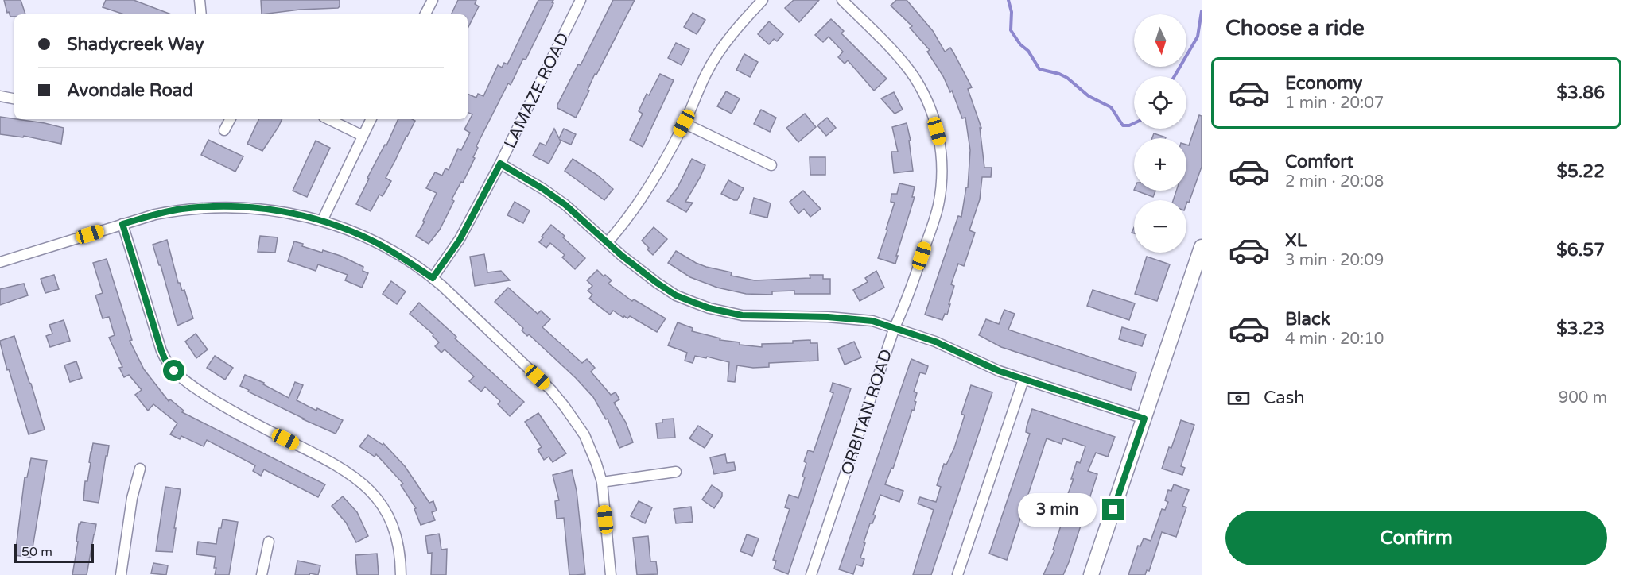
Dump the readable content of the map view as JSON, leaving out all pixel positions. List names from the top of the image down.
{
  "streets": {
    "street": ["LAMAZE ROAD", "ORBITAN ROAD"]
  },
  "scale_bar": "50 m",
  "north": "bottom",
  "page": {
    "heading": "Choose a ride",
    "map_buttons": ["+", "−"],
    "banner": ["Shadycreek Way", "Avondale Road"],
    "list": [
      {
        "name": "Economy",
        "note": "1 min · 20:07",
        "value": "$3.86"
      },
      {
        "name": "Comfort",
        "note": "2 min · 20:08",
        "value": "$5.22"
      },
      {
        "name": "XL",
        "note": "3 min · 20:09",
        "value": "$6.57"
      },
      {
        "name": "Black",
        "note": "4 min · 20:10",
        "value": "$3.23"
      }
    ],
    "pay": ["Cash", "900 m"],
    "bubble": "3 min",
    "buttons": "Confirm",
    "scale": "50 m"
  }
}
